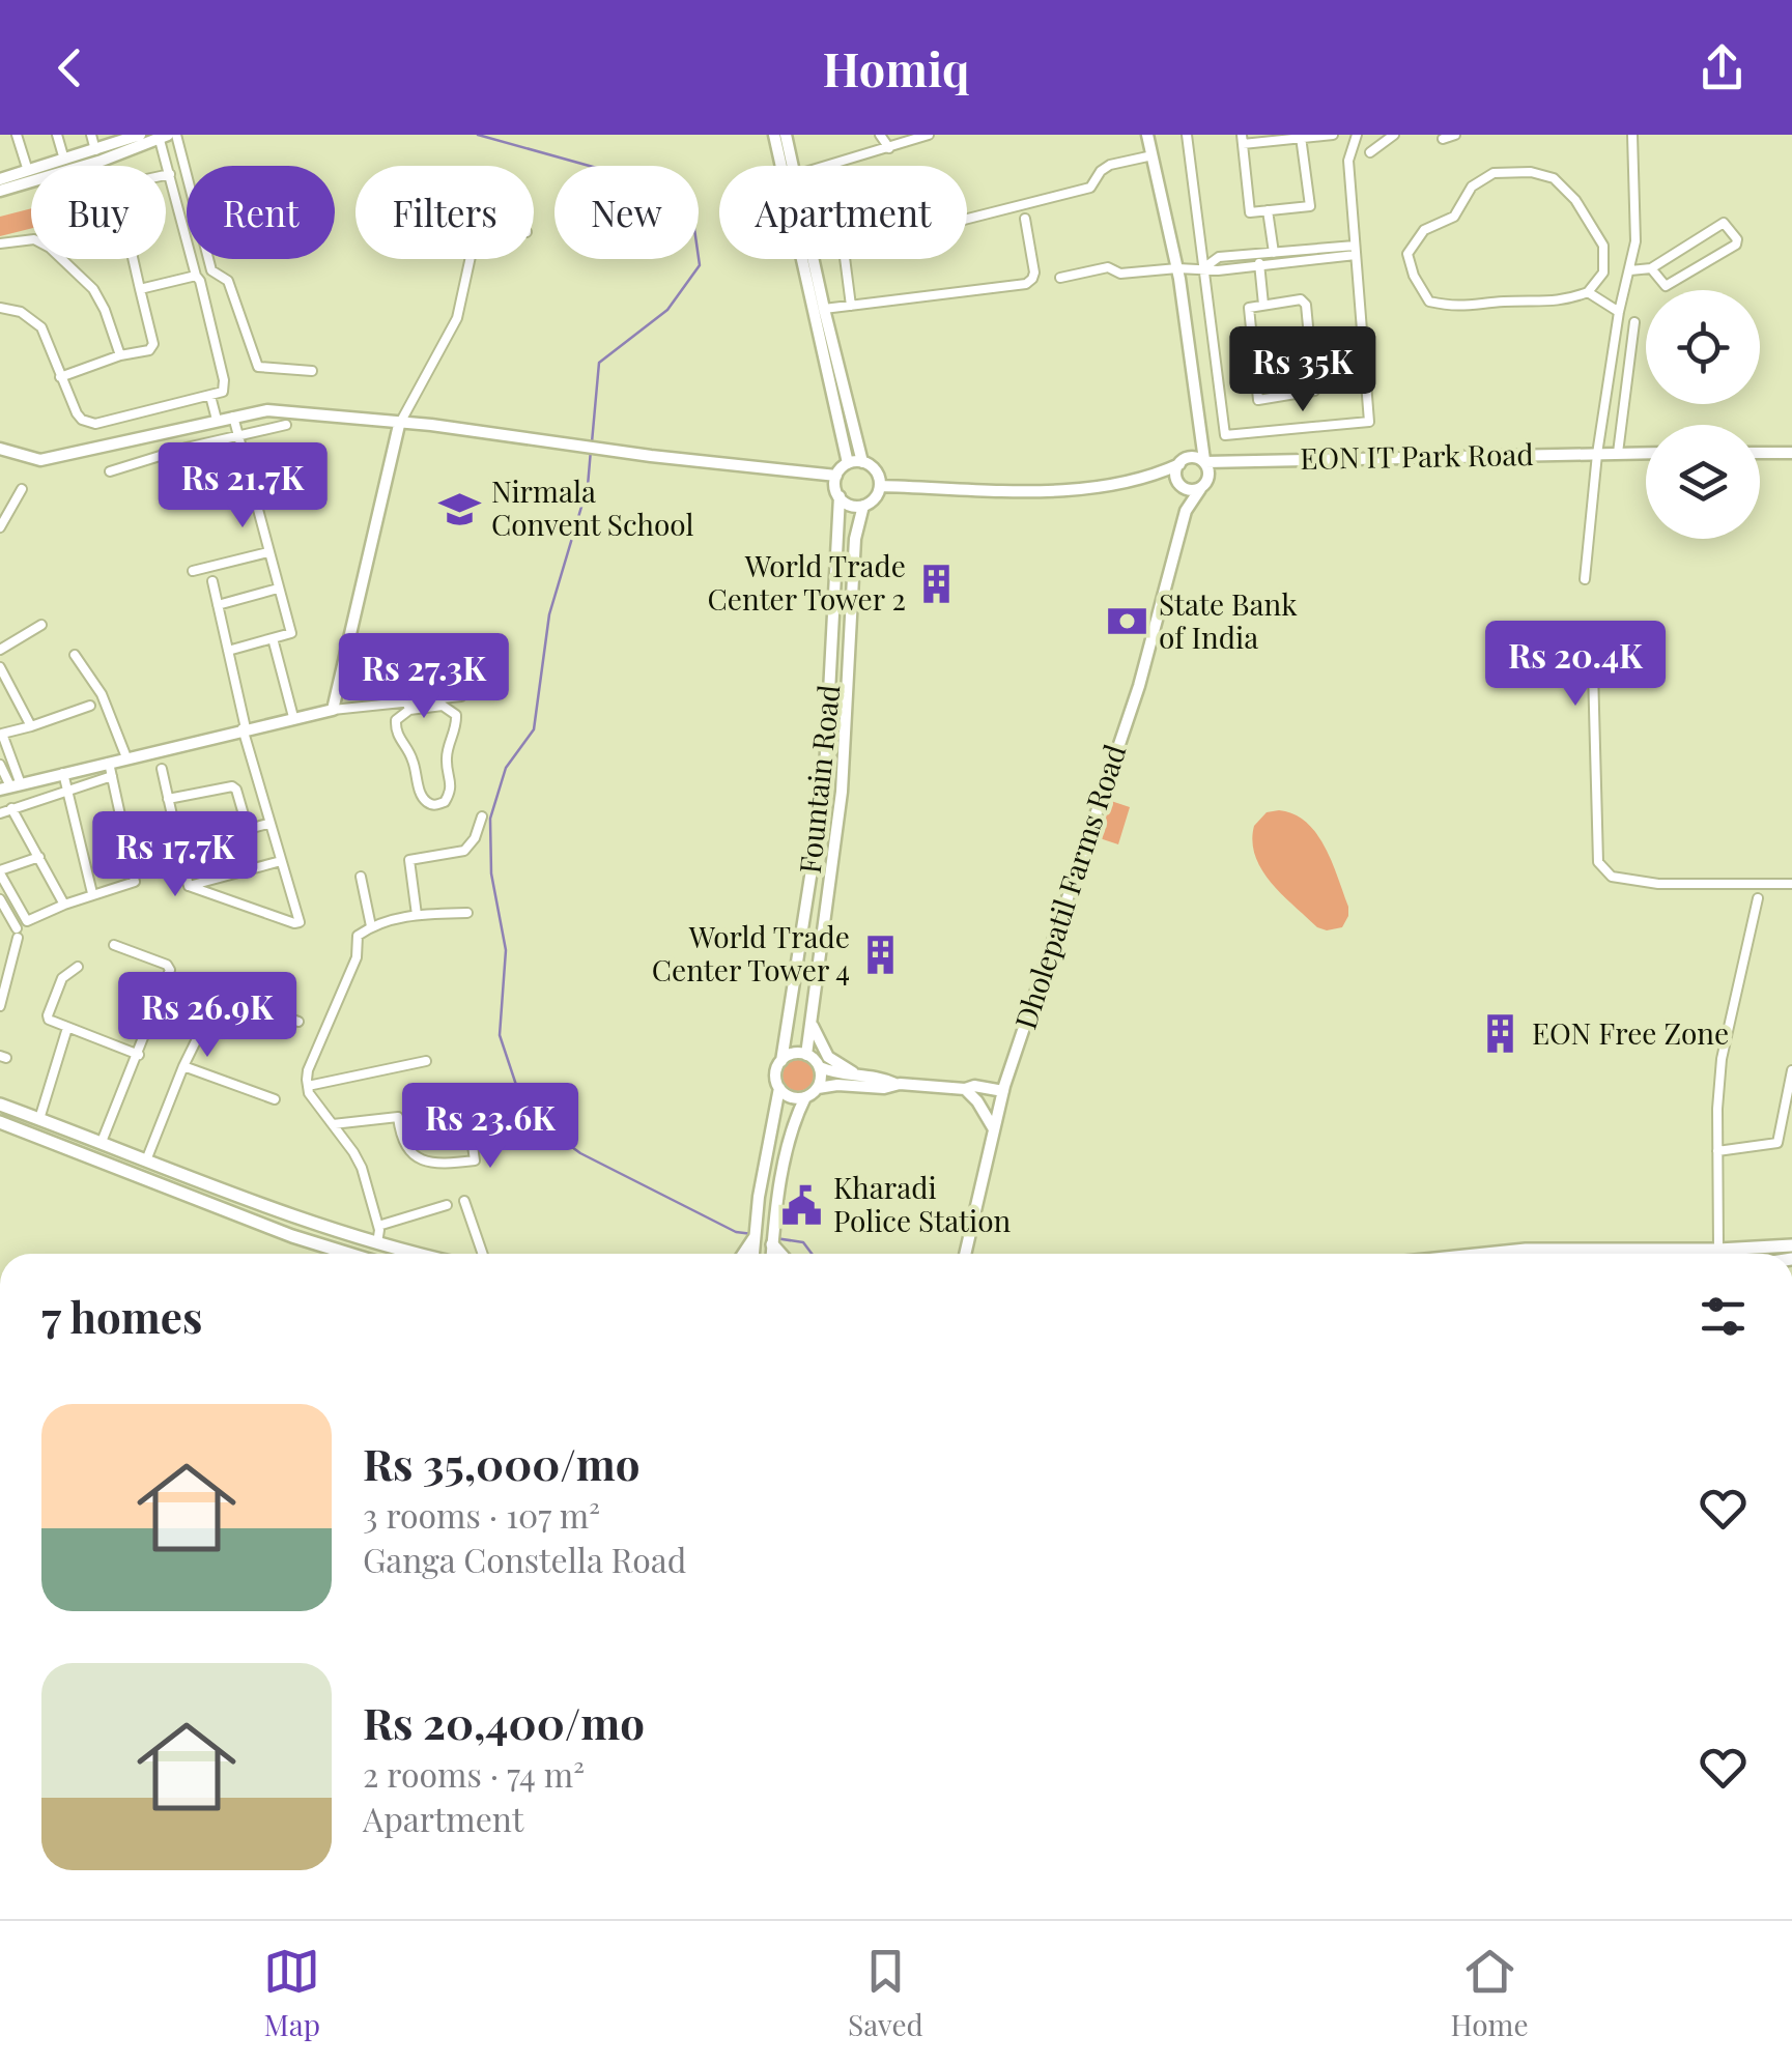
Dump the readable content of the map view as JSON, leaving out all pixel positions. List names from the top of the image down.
{
  "streets": {
    "street": ["EON IT Park Road", "Fountain Road", "Dholepatil Farms Road"]
  },
  "crossings": [
    ["EON IT Park Road", "Dholepatil Farms Road"]
  ],
  "places": {
    "school or university": ["Nirmala Convent School"],
    "building": ["World Trade Center Tower 2", "World Trade Center Tower 4", "EON Free Zone"],
    "bank": ["State Bank of India"],
    "public building": ["Kharadi Police Station"]
  },
  "page": {
    "header": "Homiq",
    "chip": [
      "Buy",
      "Rent",
      "Filters",
      "New",
      "Apartment"
    ],
    "price": [
      "Rs 35K",
      "Rs 21.7K",
      "Rs 20.4K",
      "Rs 27.3K",
      "Rs 17.7K",
      "Rs 26.9K",
      "Rs 23.6K"
    ],
    "heading": "7 homes",
    "list": [
      {
        "name": "Rs 35,000/mo",
        "note": "3 rooms · 107 m² · Ganga Constella Road"
      },
      {
        "name": "Rs 20,400/mo",
        "note": "2 rooms · 74 m² · Apartment"
      }
    ],
    "tabs": ["Map", "Saved", "Home"]
  }
}
